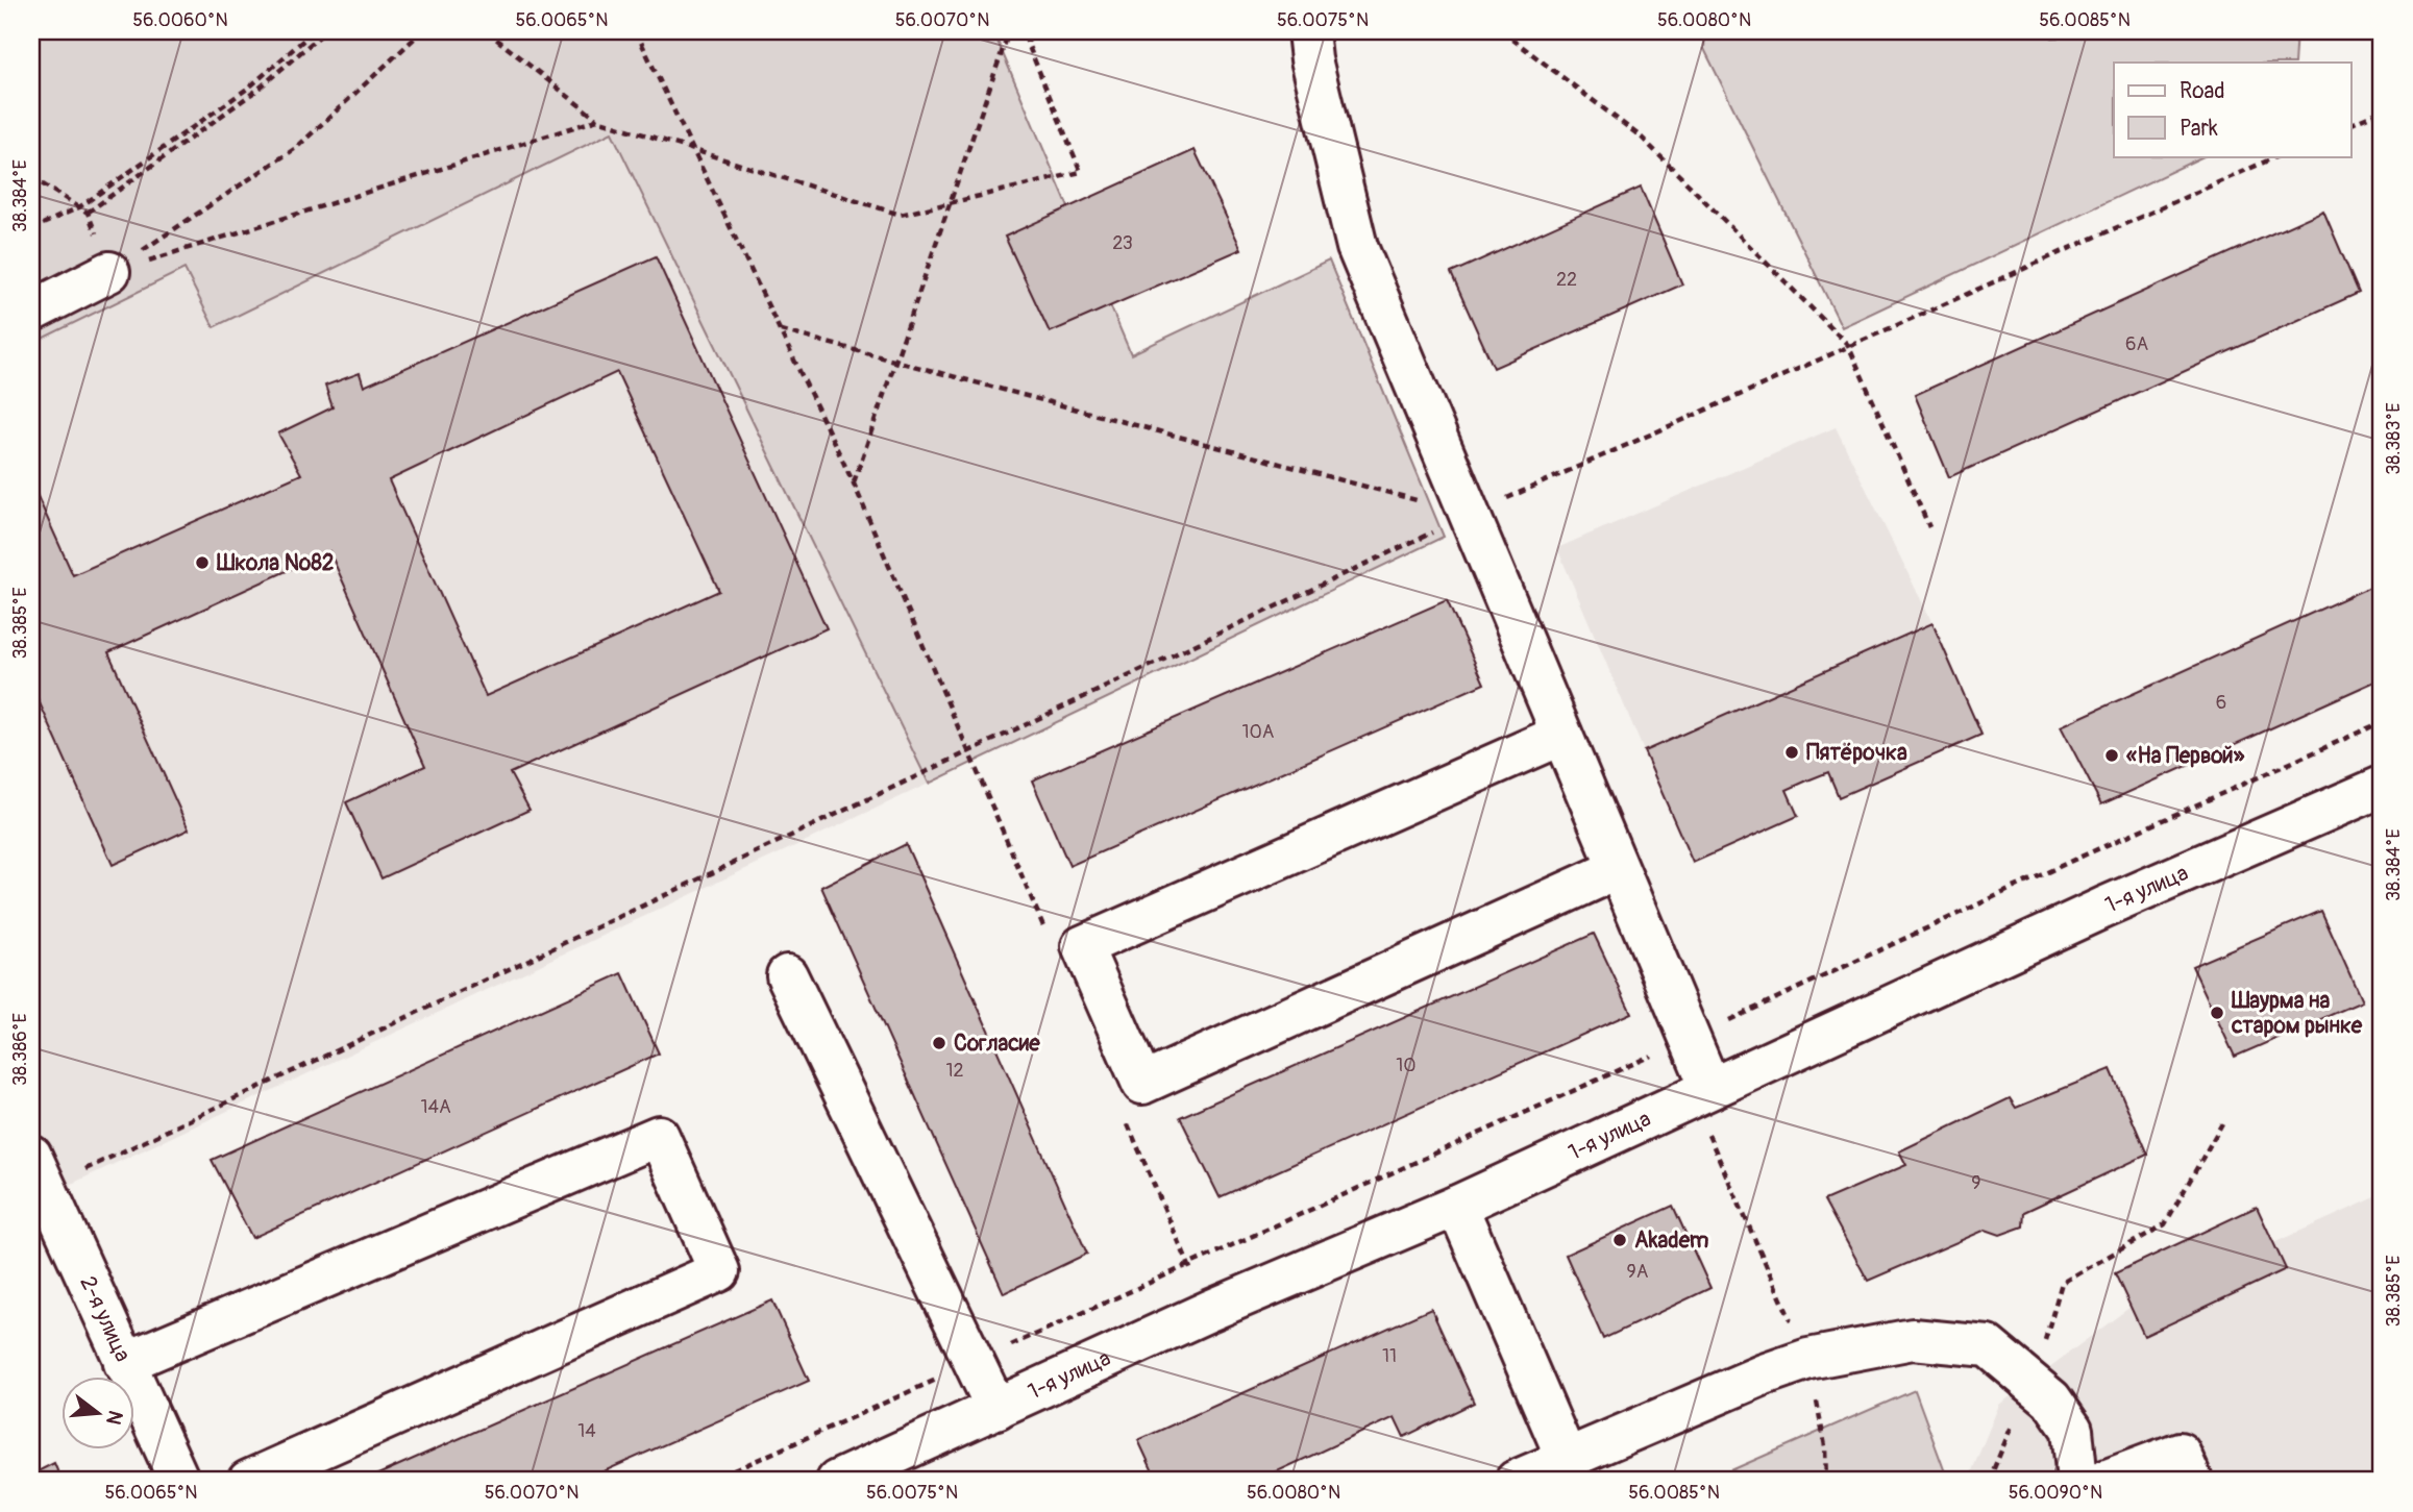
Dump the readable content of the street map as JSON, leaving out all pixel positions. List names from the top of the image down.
{
  "streets": {
    "street": ["1-я улица", "2-я улица"]
  },
  "places": [
    "Школа №82",
    "Пятёрочка",
    "«На Первой»",
    "Шаурма на старом рынке",
    "Согласие",
    "Akadem"
  ],
  "house_numbers": [
    "23",
    "22",
    "6А",
    "6",
    "10А",
    "10",
    "12",
    "14А",
    "9",
    "9А",
    "11",
    "14"
  ],
  "legend": ["Road", "Park"],
  "north": "right",
  "coordinates": [
    "56.0060°N",
    "56.0065°N",
    "56.0070°N",
    "56.0075°N",
    "56.0080°N",
    "56.0085°N",
    "38.384°E",
    "38.383°E",
    "38.385°E",
    "38.386°E",
    "56.0090°N"
  ]
}
